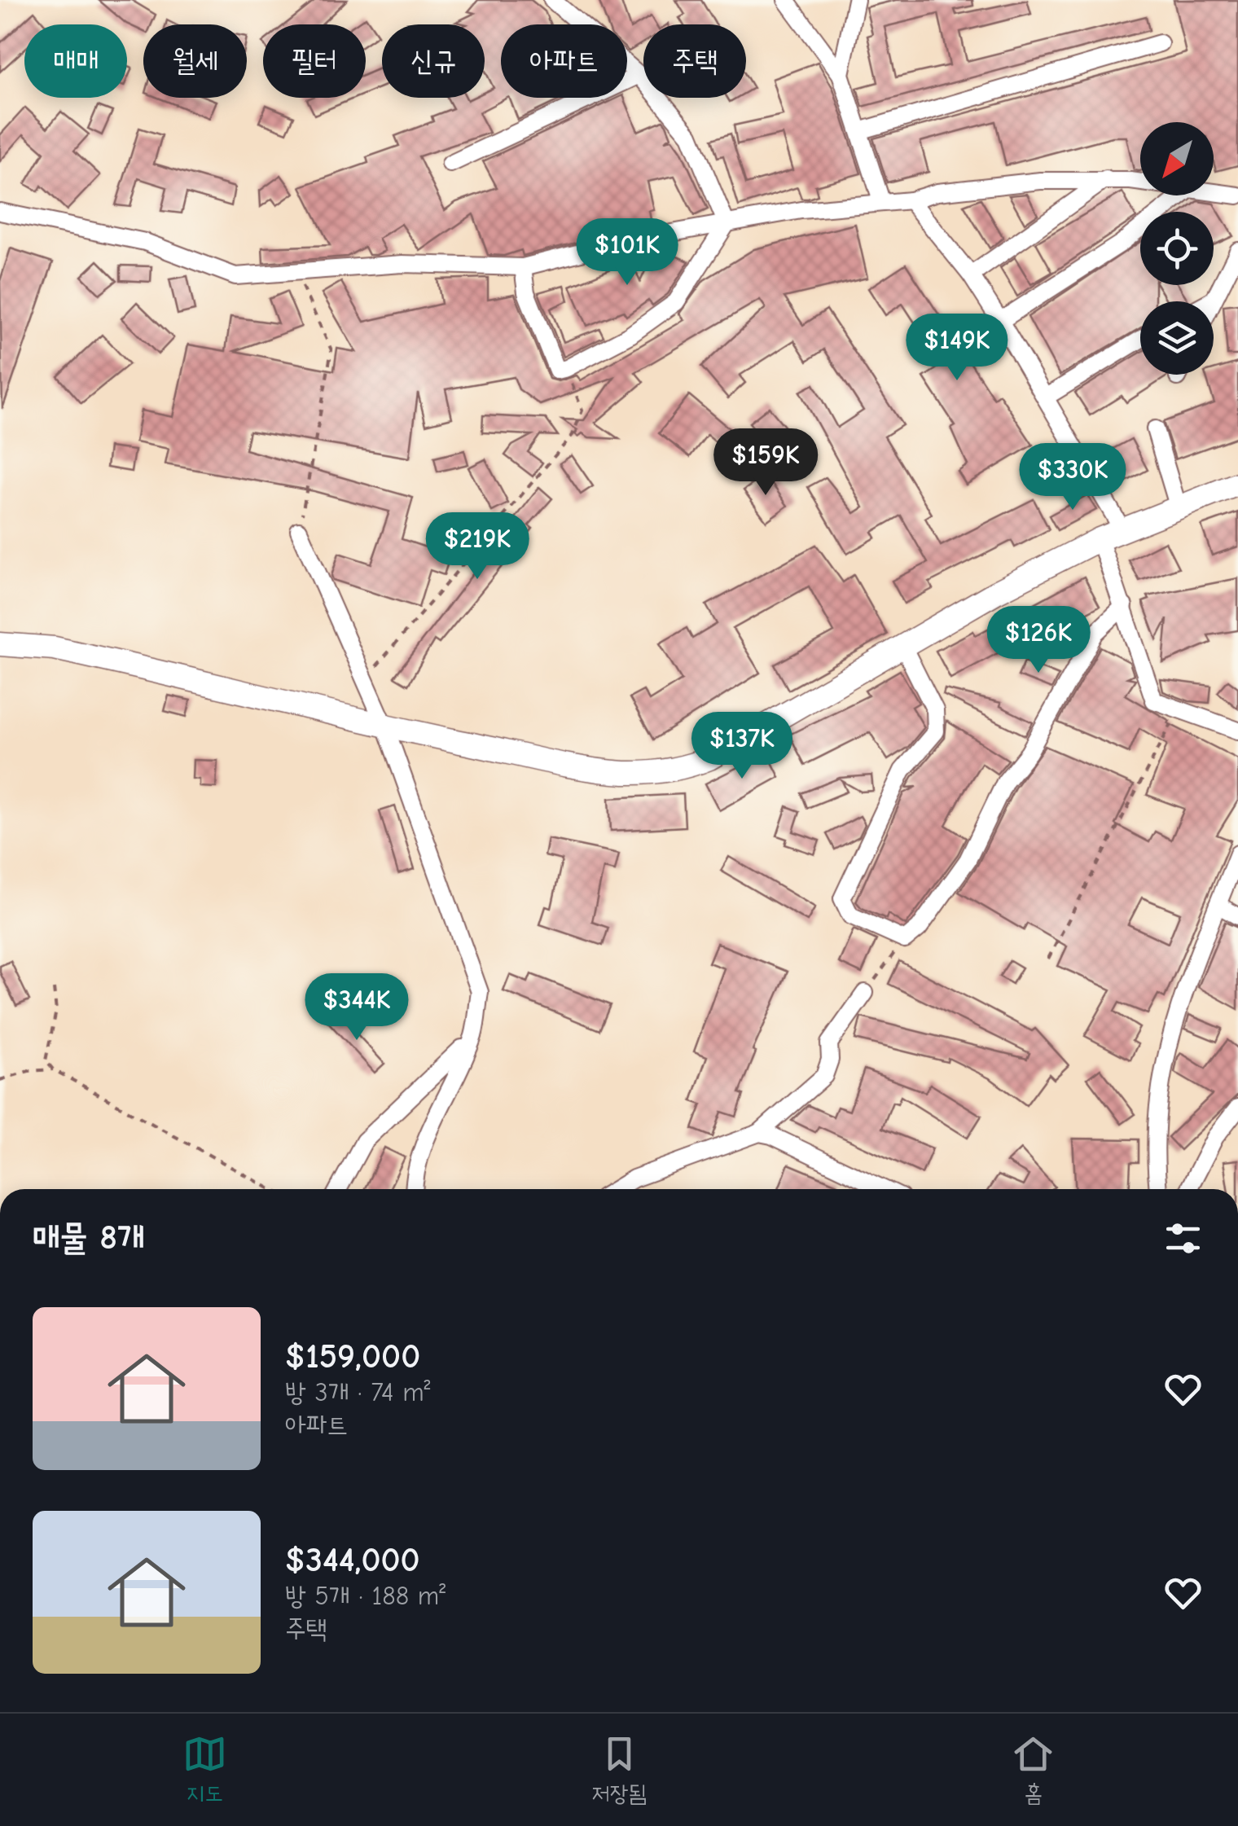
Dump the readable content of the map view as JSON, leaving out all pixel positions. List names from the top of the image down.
{
  "north": "bottom left",
  "page": {
    "chip": [
      "매매",
      "월세",
      "필터",
      "신규",
      "아파트",
      "주택"
    ],
    "price": [
      "$101K",
      "$149K",
      "$159K",
      "$330K",
      "$219K",
      "$126K",
      "$137K",
      "$344K"
    ],
    "heading": "매물 8개",
    "list": [
      {
        "name": "$159,000",
        "note": "방 3개 · 74 m² · 아파트"
      },
      {
        "name": "$344,000",
        "note": "방 5개 · 188 m² · 주택"
      }
    ],
    "tabs": ["지도", "저장됨", "홈"]
  }
}
